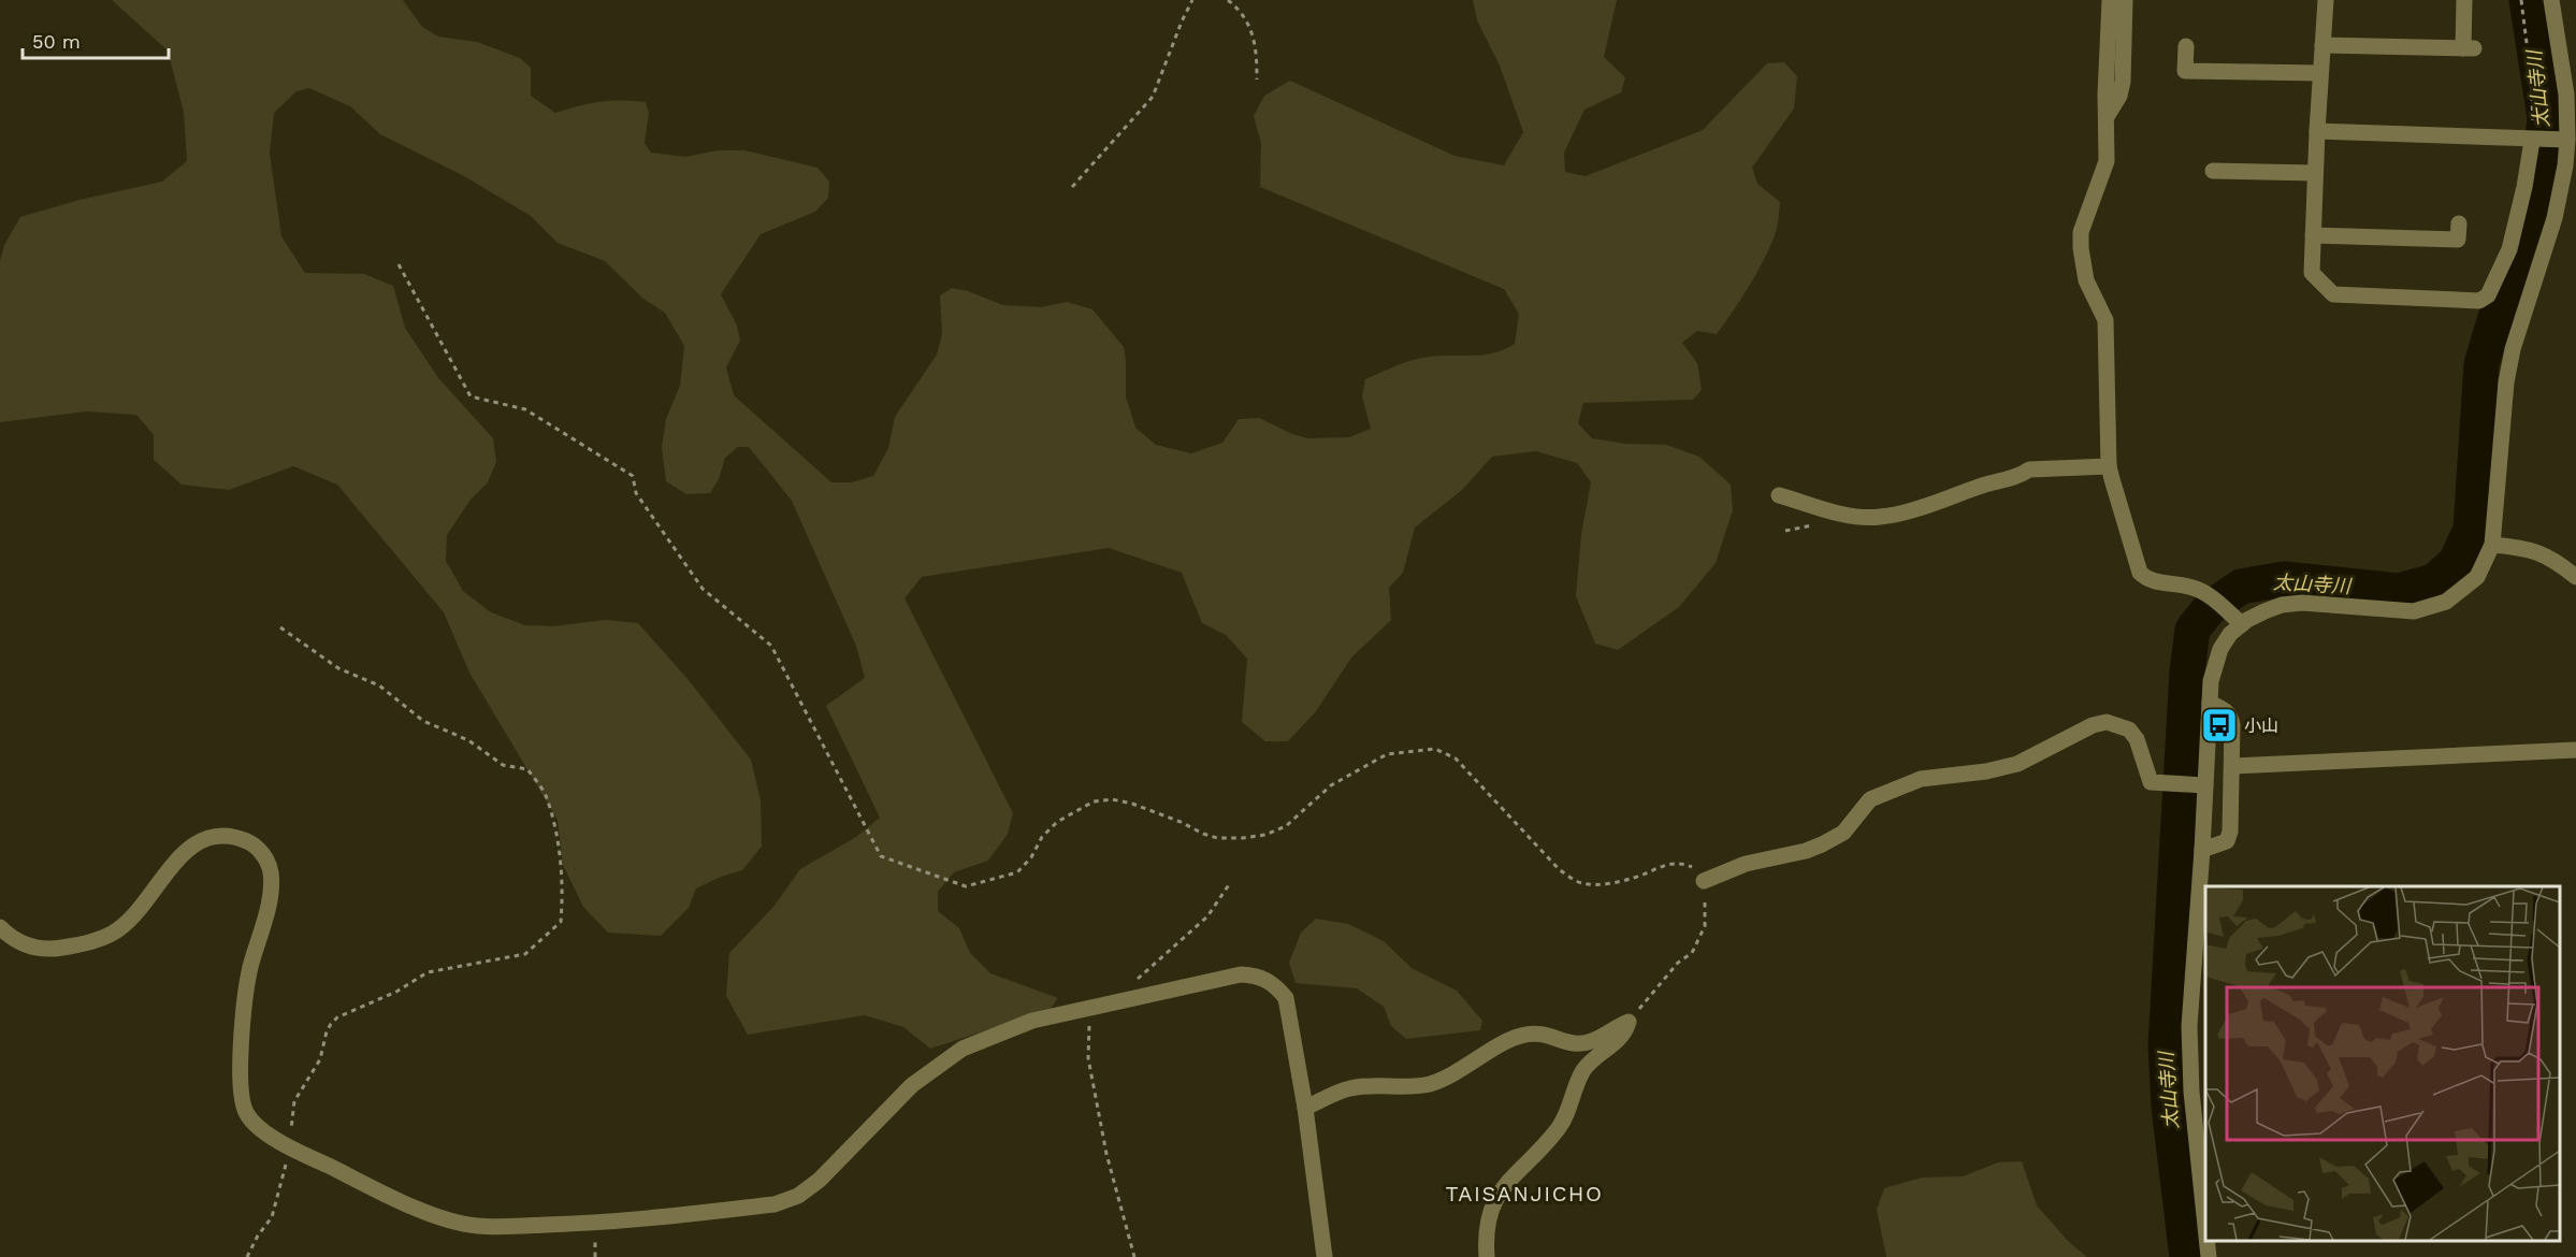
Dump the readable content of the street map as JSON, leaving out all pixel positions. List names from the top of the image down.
{
  "districts": ["TAISANJICHO"],
  "water": ["太山寺川"],
  "places": {
    "bus stop": ["小山"]
  },
  "scale_bar": "50 m"
}
